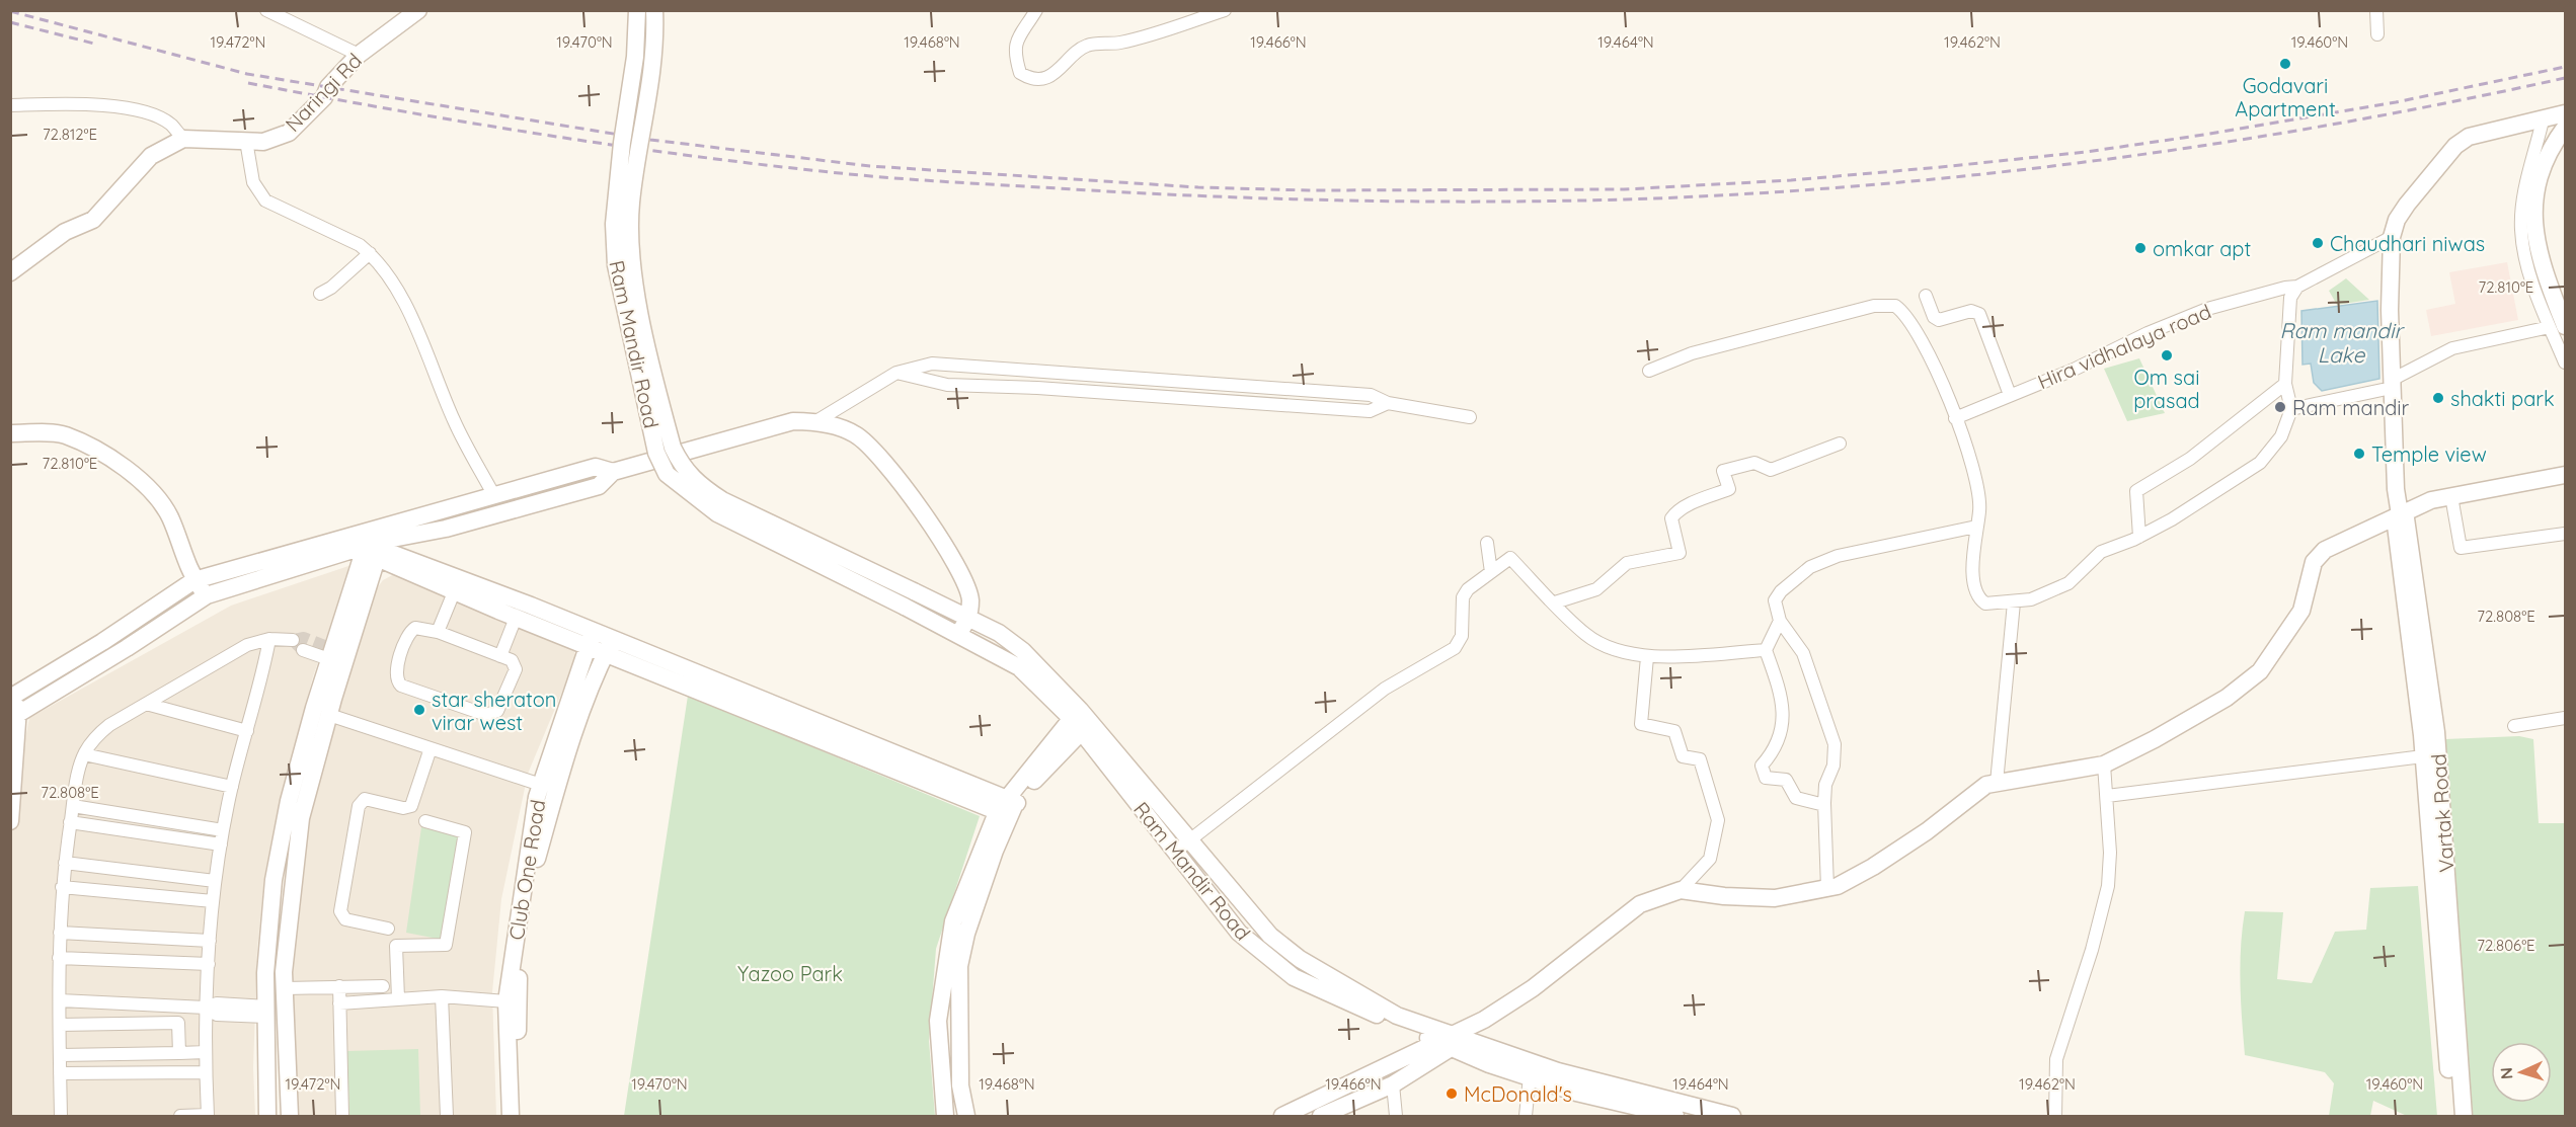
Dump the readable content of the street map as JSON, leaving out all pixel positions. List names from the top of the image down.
{
  "streets": {
    "street": [
      "Naringi Rd",
      "Ram Mandir Road",
      "Hira vidhalaya road",
      "Vartak Road",
      "Club One Road"
    ]
  },
  "crossings": [
    ["Hira vidhalaya road", "Vartak Road"]
  ],
  "water": ["Ram mandir Lake"],
  "parks": ["Yazoo Park"],
  "places": [
    "Godavari Apartment",
    "Chaudhari niwas",
    "omkar apt",
    "Om sai prasad",
    "shakti park",
    "Ram mandir",
    "Temple view",
    "star sheraton virar west",
    "McDonald's"
  ],
  "north": "left",
  "coordinates": [
    "19.472°N",
    "19.470°N",
    "19.468°N",
    "19.466°N",
    "19.464°N",
    "19.462°N",
    "19.460°N",
    "72.812°E",
    "72.810°E",
    "72.808°E",
    "72.806°E"
  ]
}
